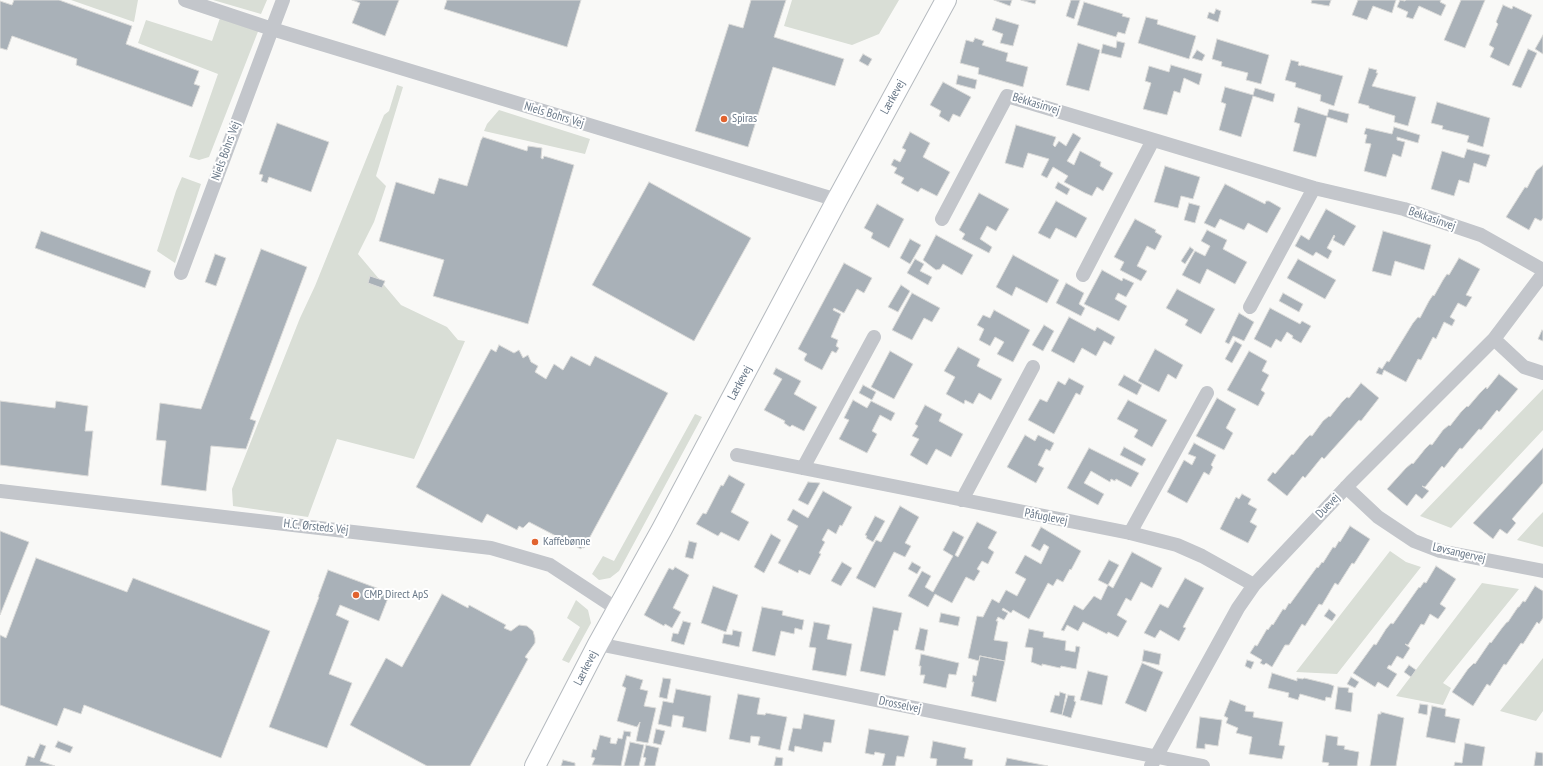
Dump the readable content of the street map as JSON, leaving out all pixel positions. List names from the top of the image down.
{
  "streets": {
    "street": [
      "Lærkevej",
      "Bekkasinvej",
      "Niels Bohrs Vej",
      "Duevej",
      "Påfuglevej",
      "H.C. Ørsteds Vej",
      "Løvsangervej",
      "Drosselvej"
    ]
  },
  "crossings": [
    ["Lærkevej", "Niels Bohrs Vej"],
    ["Lærkevej", "H.C. Ørsteds Vej"],
    ["Lærkevej", "Drosselvej"],
    ["Duevej", "Påfuglevej"],
    ["Duevej", "Løvsangervej"],
    ["Duevej", "Drosselvej"]
  ],
  "places": ["Spiras", "Kaffebønne", "CMP Direct ApS"]
}
